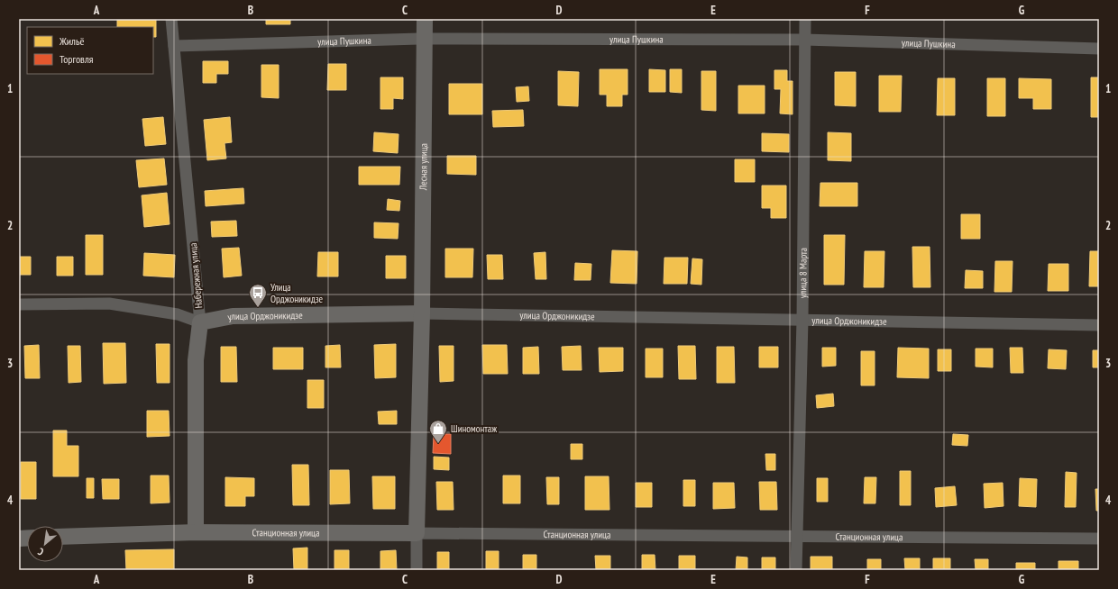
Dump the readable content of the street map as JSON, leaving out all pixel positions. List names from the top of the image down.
{
  "streets": {
    "main road": [
      "Лесная улица",
      "Набережная улица",
      "улица Орджоникидзе",
      "Станционная улица"
    ],
    "street": ["улица Пушкина", "улица 8 Марта"]
  },
  "crossings": [
    ["улица Пушкина", "Лесная улица"],
    ["улица Пушкина", "улица 8 Марта"],
    ["улица Пушкина", "Набережная улица"],
    ["Лесная улица", "улица Орджоникидзе"],
    ["Лесная улица", "Станционная улица"],
    ["улица 8 Марта", "улица Орджоникидзе"],
    ["улица 8 Марта", "Станционная улица"],
    ["Набережная улица", "улица Орджоникидзе"],
    ["Набережная улица", "Станционная улица"]
  ],
  "places": {
    "bus stop": ["Улица Орджоникидзе"],
    "shop": ["Шиномонтаж"]
  },
  "legend": ["Жильё", "Торговля"],
  "north": "bottom left",
  "grid": {
    "columns": [
      "A",
      "B",
      "C",
      "D",
      "E",
      "F",
      "G"
    ],
    "rows": [
      "1",
      "2",
      "3",
      "4"
    ]
  }
}
